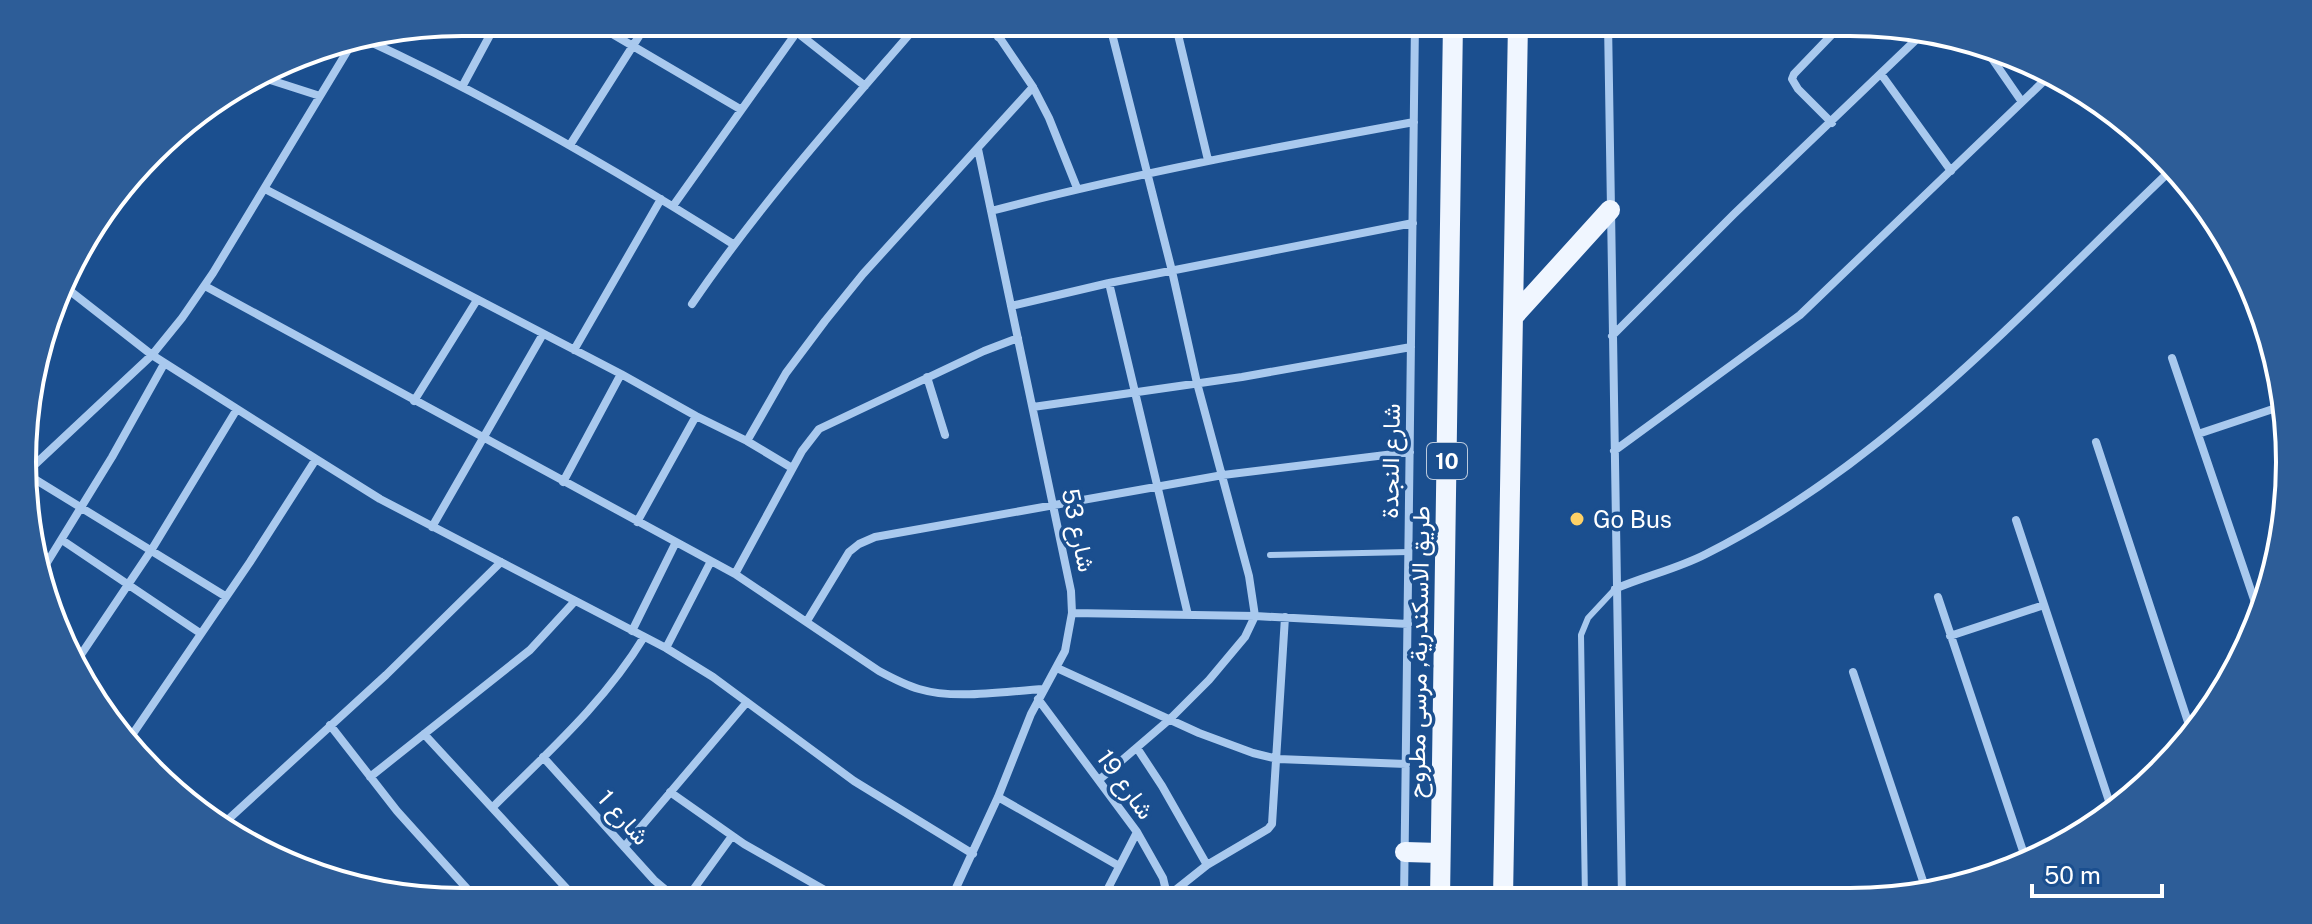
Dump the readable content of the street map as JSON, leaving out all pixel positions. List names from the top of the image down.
{
  "streets": {
    "main road": ["10", "طريق الاسكندرية, مرسى مطروح"],
    "street": [
      "شارع النجدة",
      "شارع 53",
      "شارع 19",
      "شارع 1"
    ]
  },
  "crossings": [
    ["شارع 53", "شارع 19"]
  ],
  "places": ["Go Bus"],
  "scale_bar": "50 m"
}
